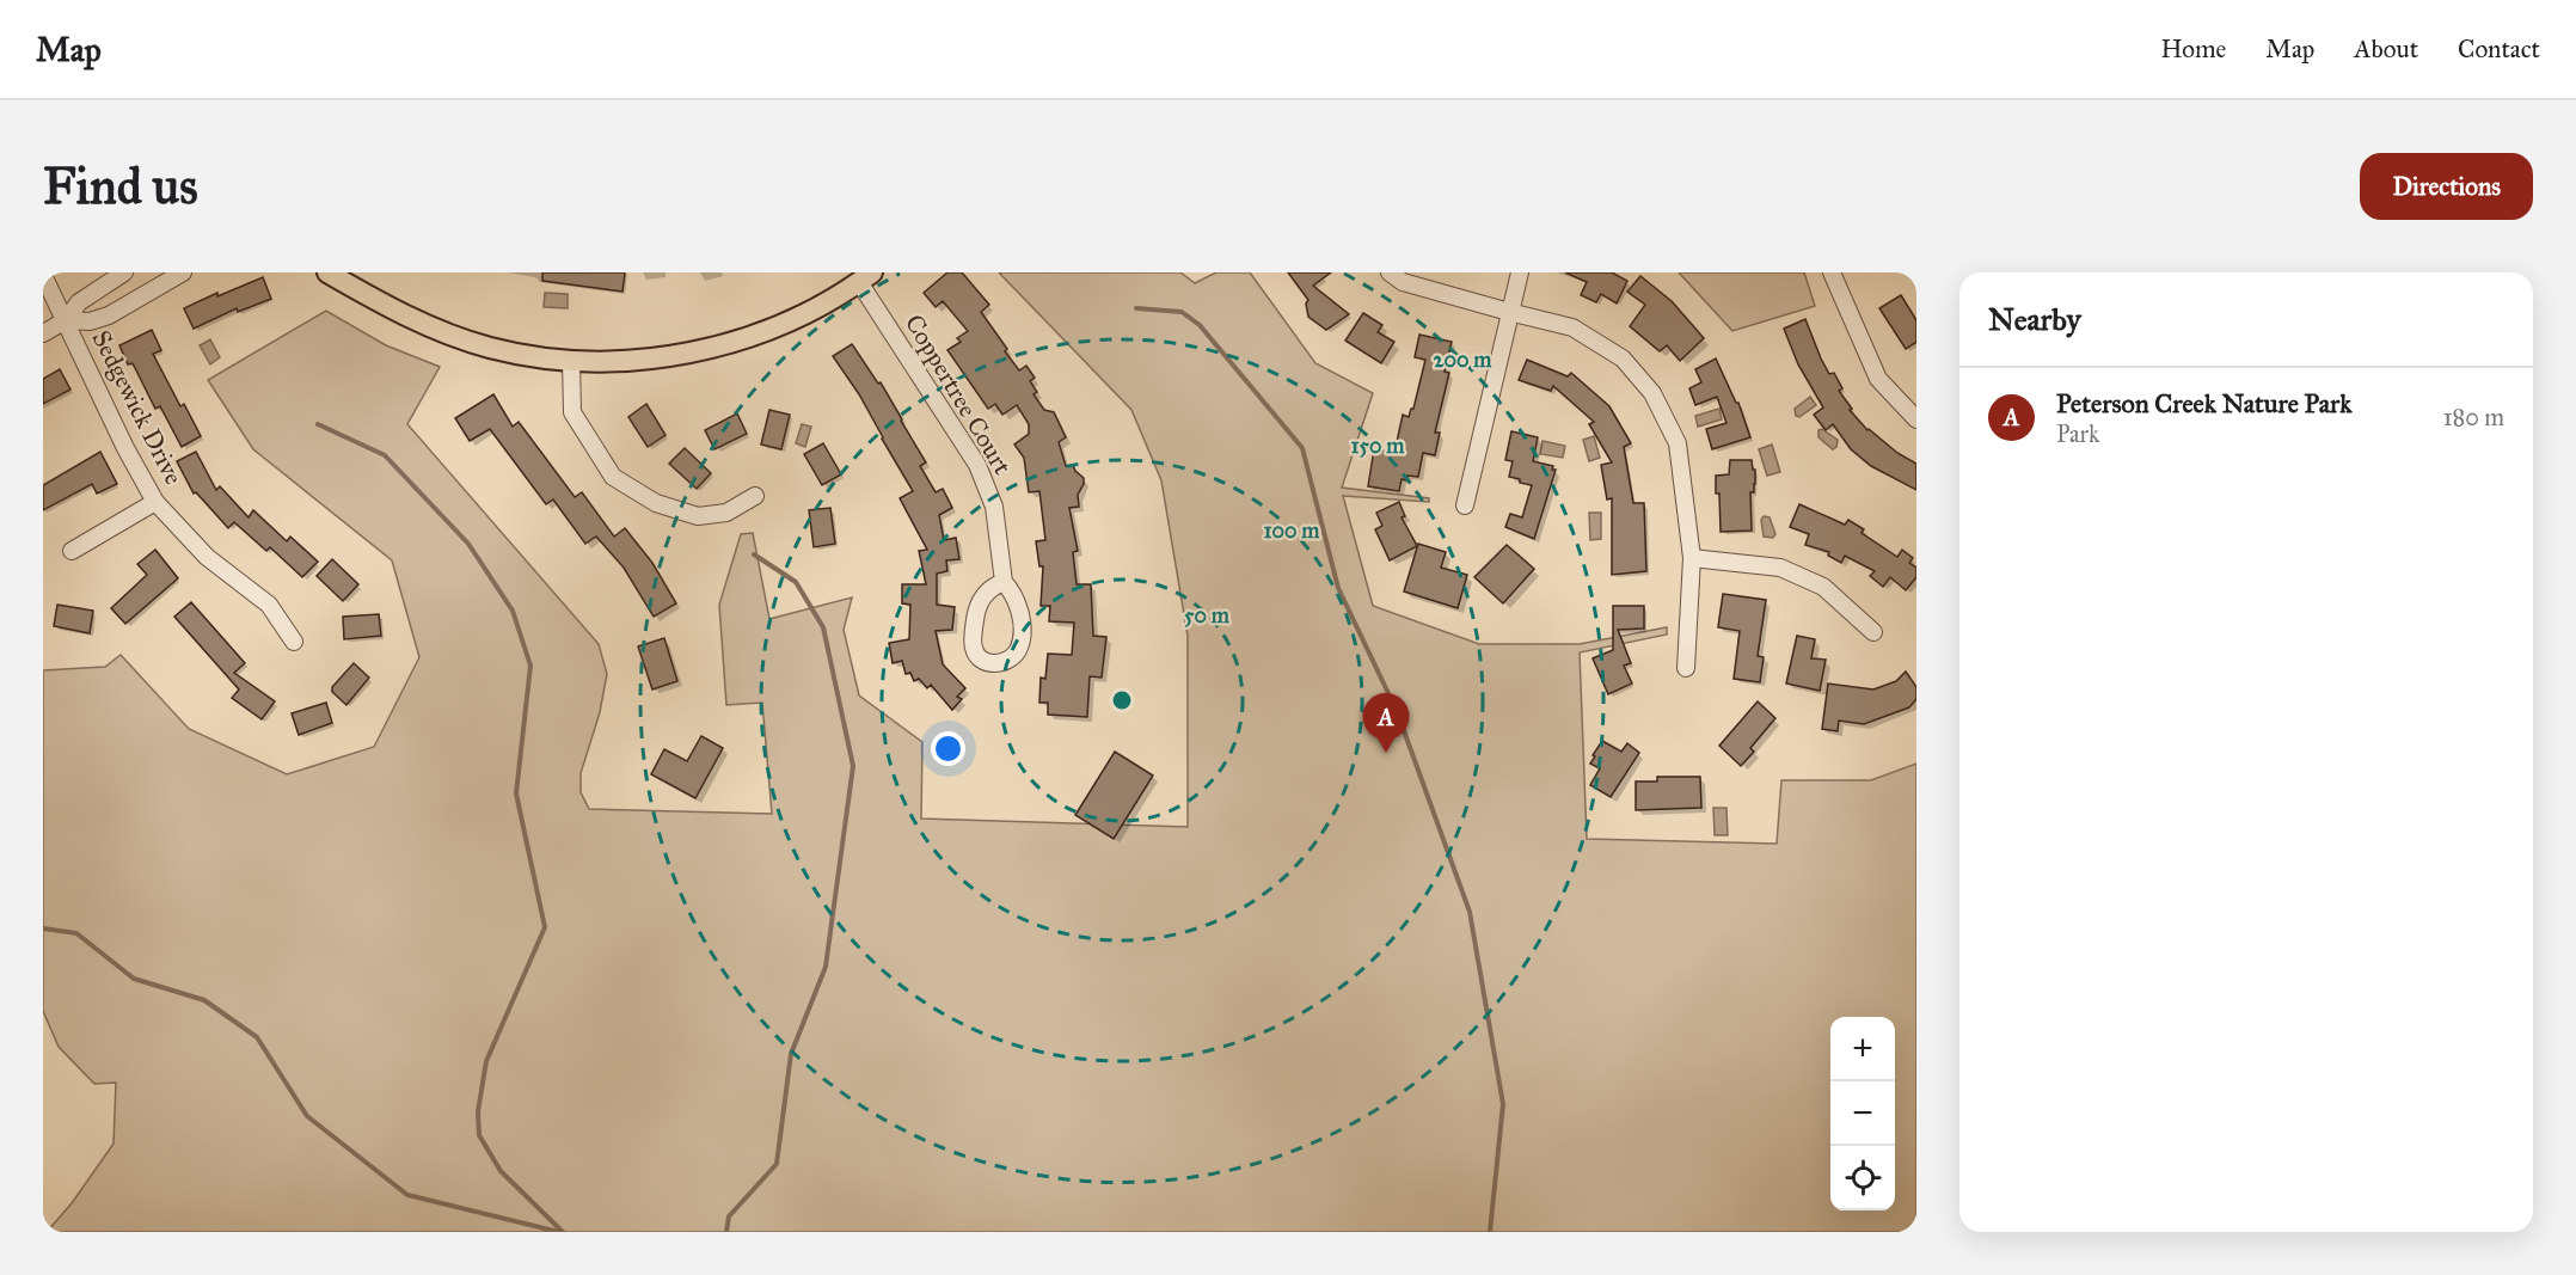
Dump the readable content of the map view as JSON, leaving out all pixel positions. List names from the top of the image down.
{
  "streets": {
    "street": ["Coppertree Court", "Sedgewick Drive"]
  },
  "page": {
    "header": "Map",
    "nav": [
      "Home",
      "Map",
      "About",
      "Contact"
    ],
    "buttons": "Directions",
    "title": "Find us",
    "heading": "Nearby",
    "list": [
      {
        "mark": "A",
        "name": "Peterson Creek Nature Park",
        "note": "Park",
        "value": "180 m"
      }
    ],
    "pins": "A",
    "map_buttons": ["+", "−"]
  },
  "rings": [
    "200 m",
    "150 m",
    "100 m",
    "50 m"
  ]
}
